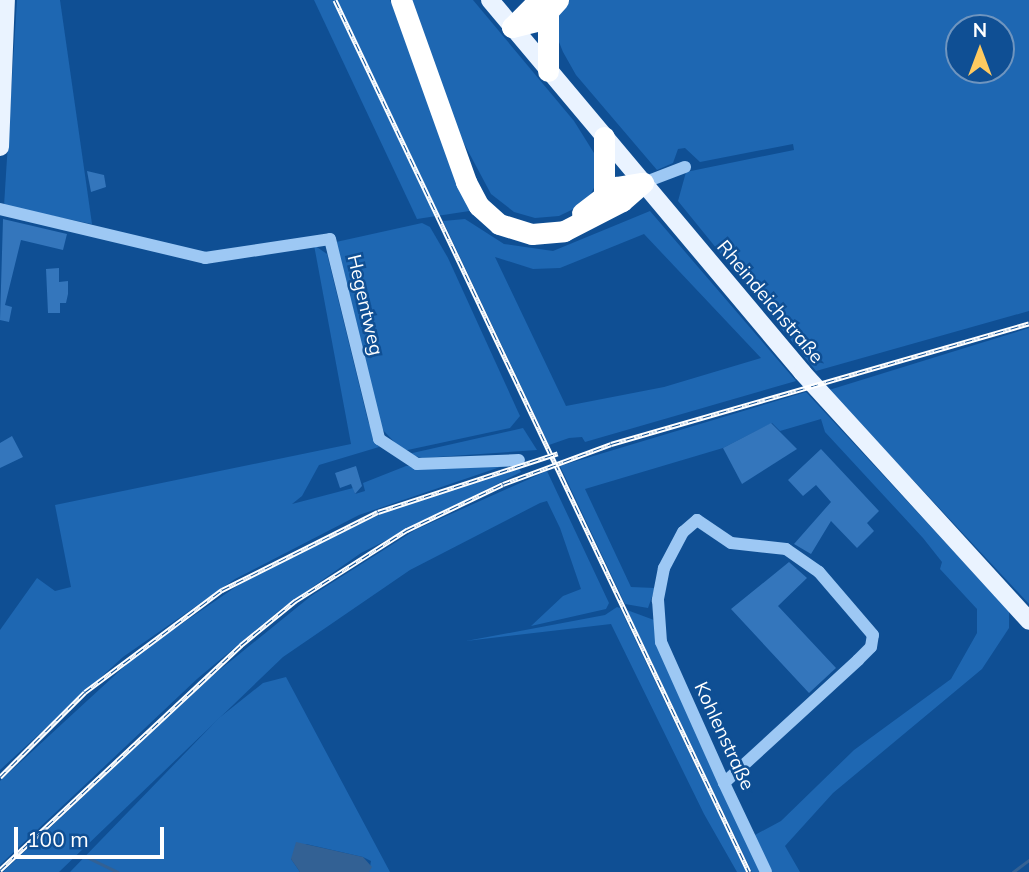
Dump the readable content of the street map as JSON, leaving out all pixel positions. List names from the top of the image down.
{
  "streets": {
    "main road": ["Rheindeichstraße"],
    "street": ["Hegentweg", "Kohlenstraße"]
  },
  "scale_bar": "100 m",
  "north": "top"
}
